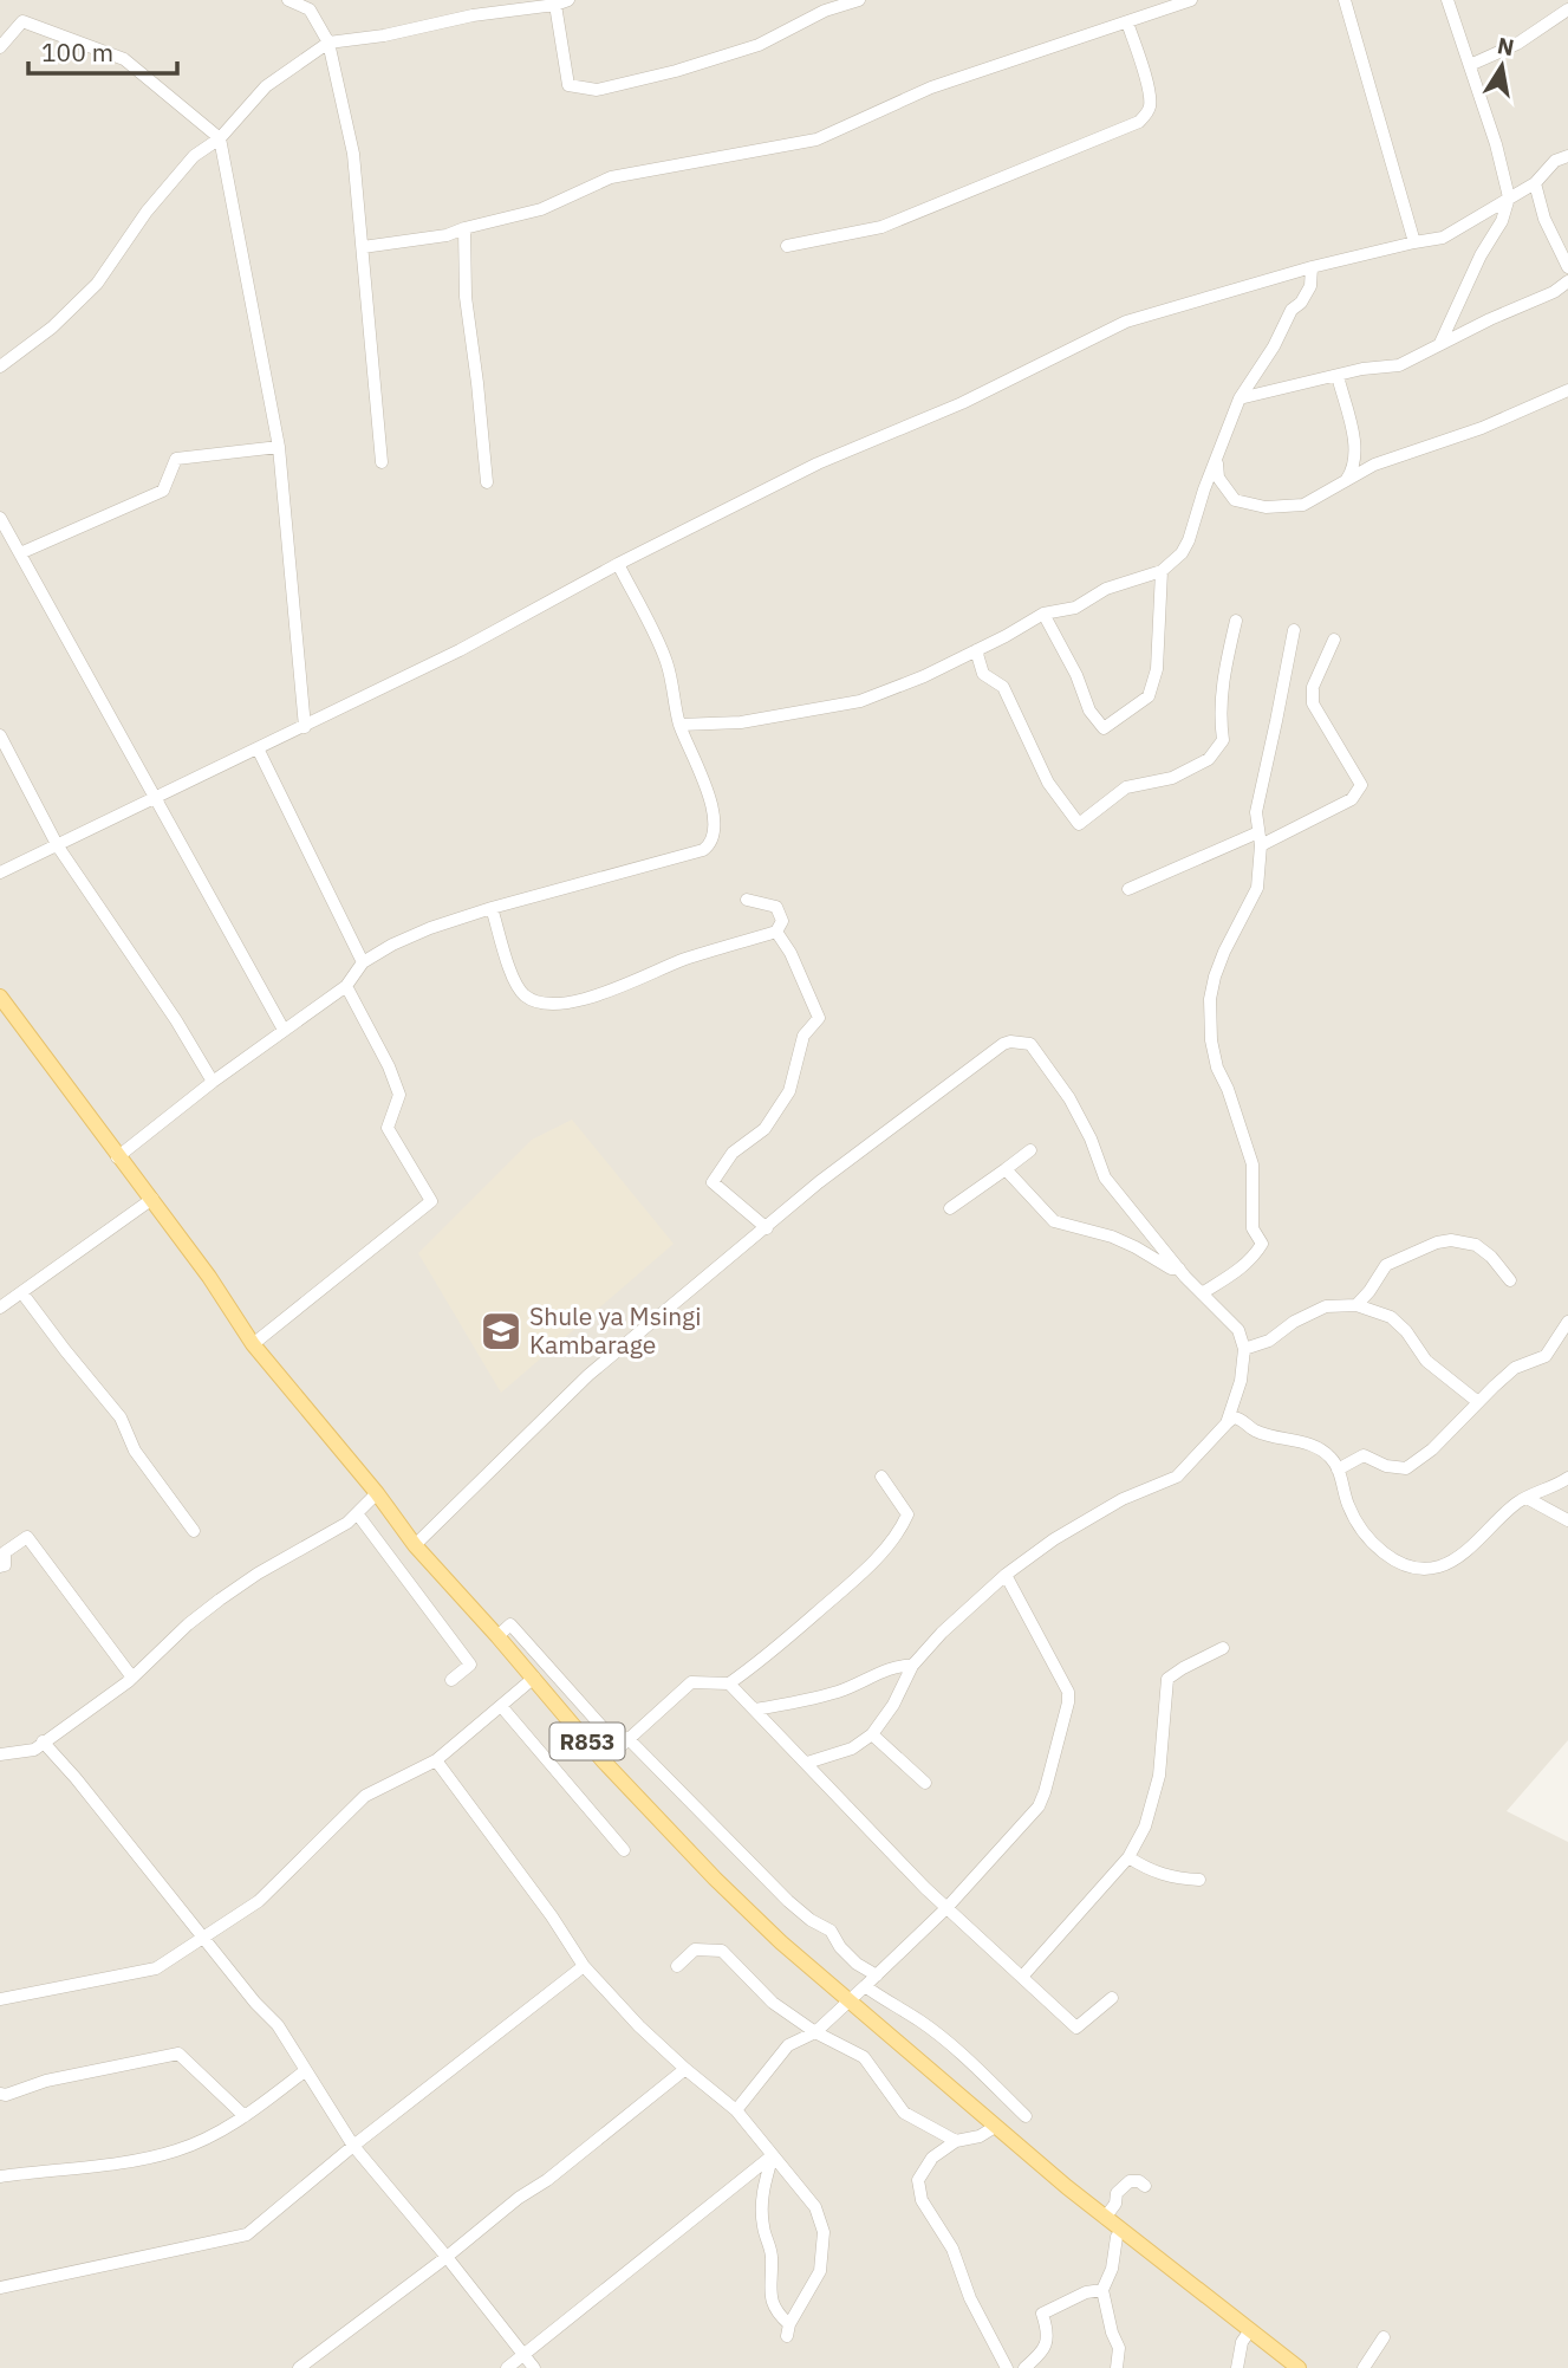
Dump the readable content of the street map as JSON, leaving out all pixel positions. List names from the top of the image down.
{
  "streets": {
    "main road": ["R853"]
  },
  "places": {
    "school or university": ["Shule ya Msingi Kambarage"]
  },
  "scale_bar": "100 m",
  "north": "top"
}
